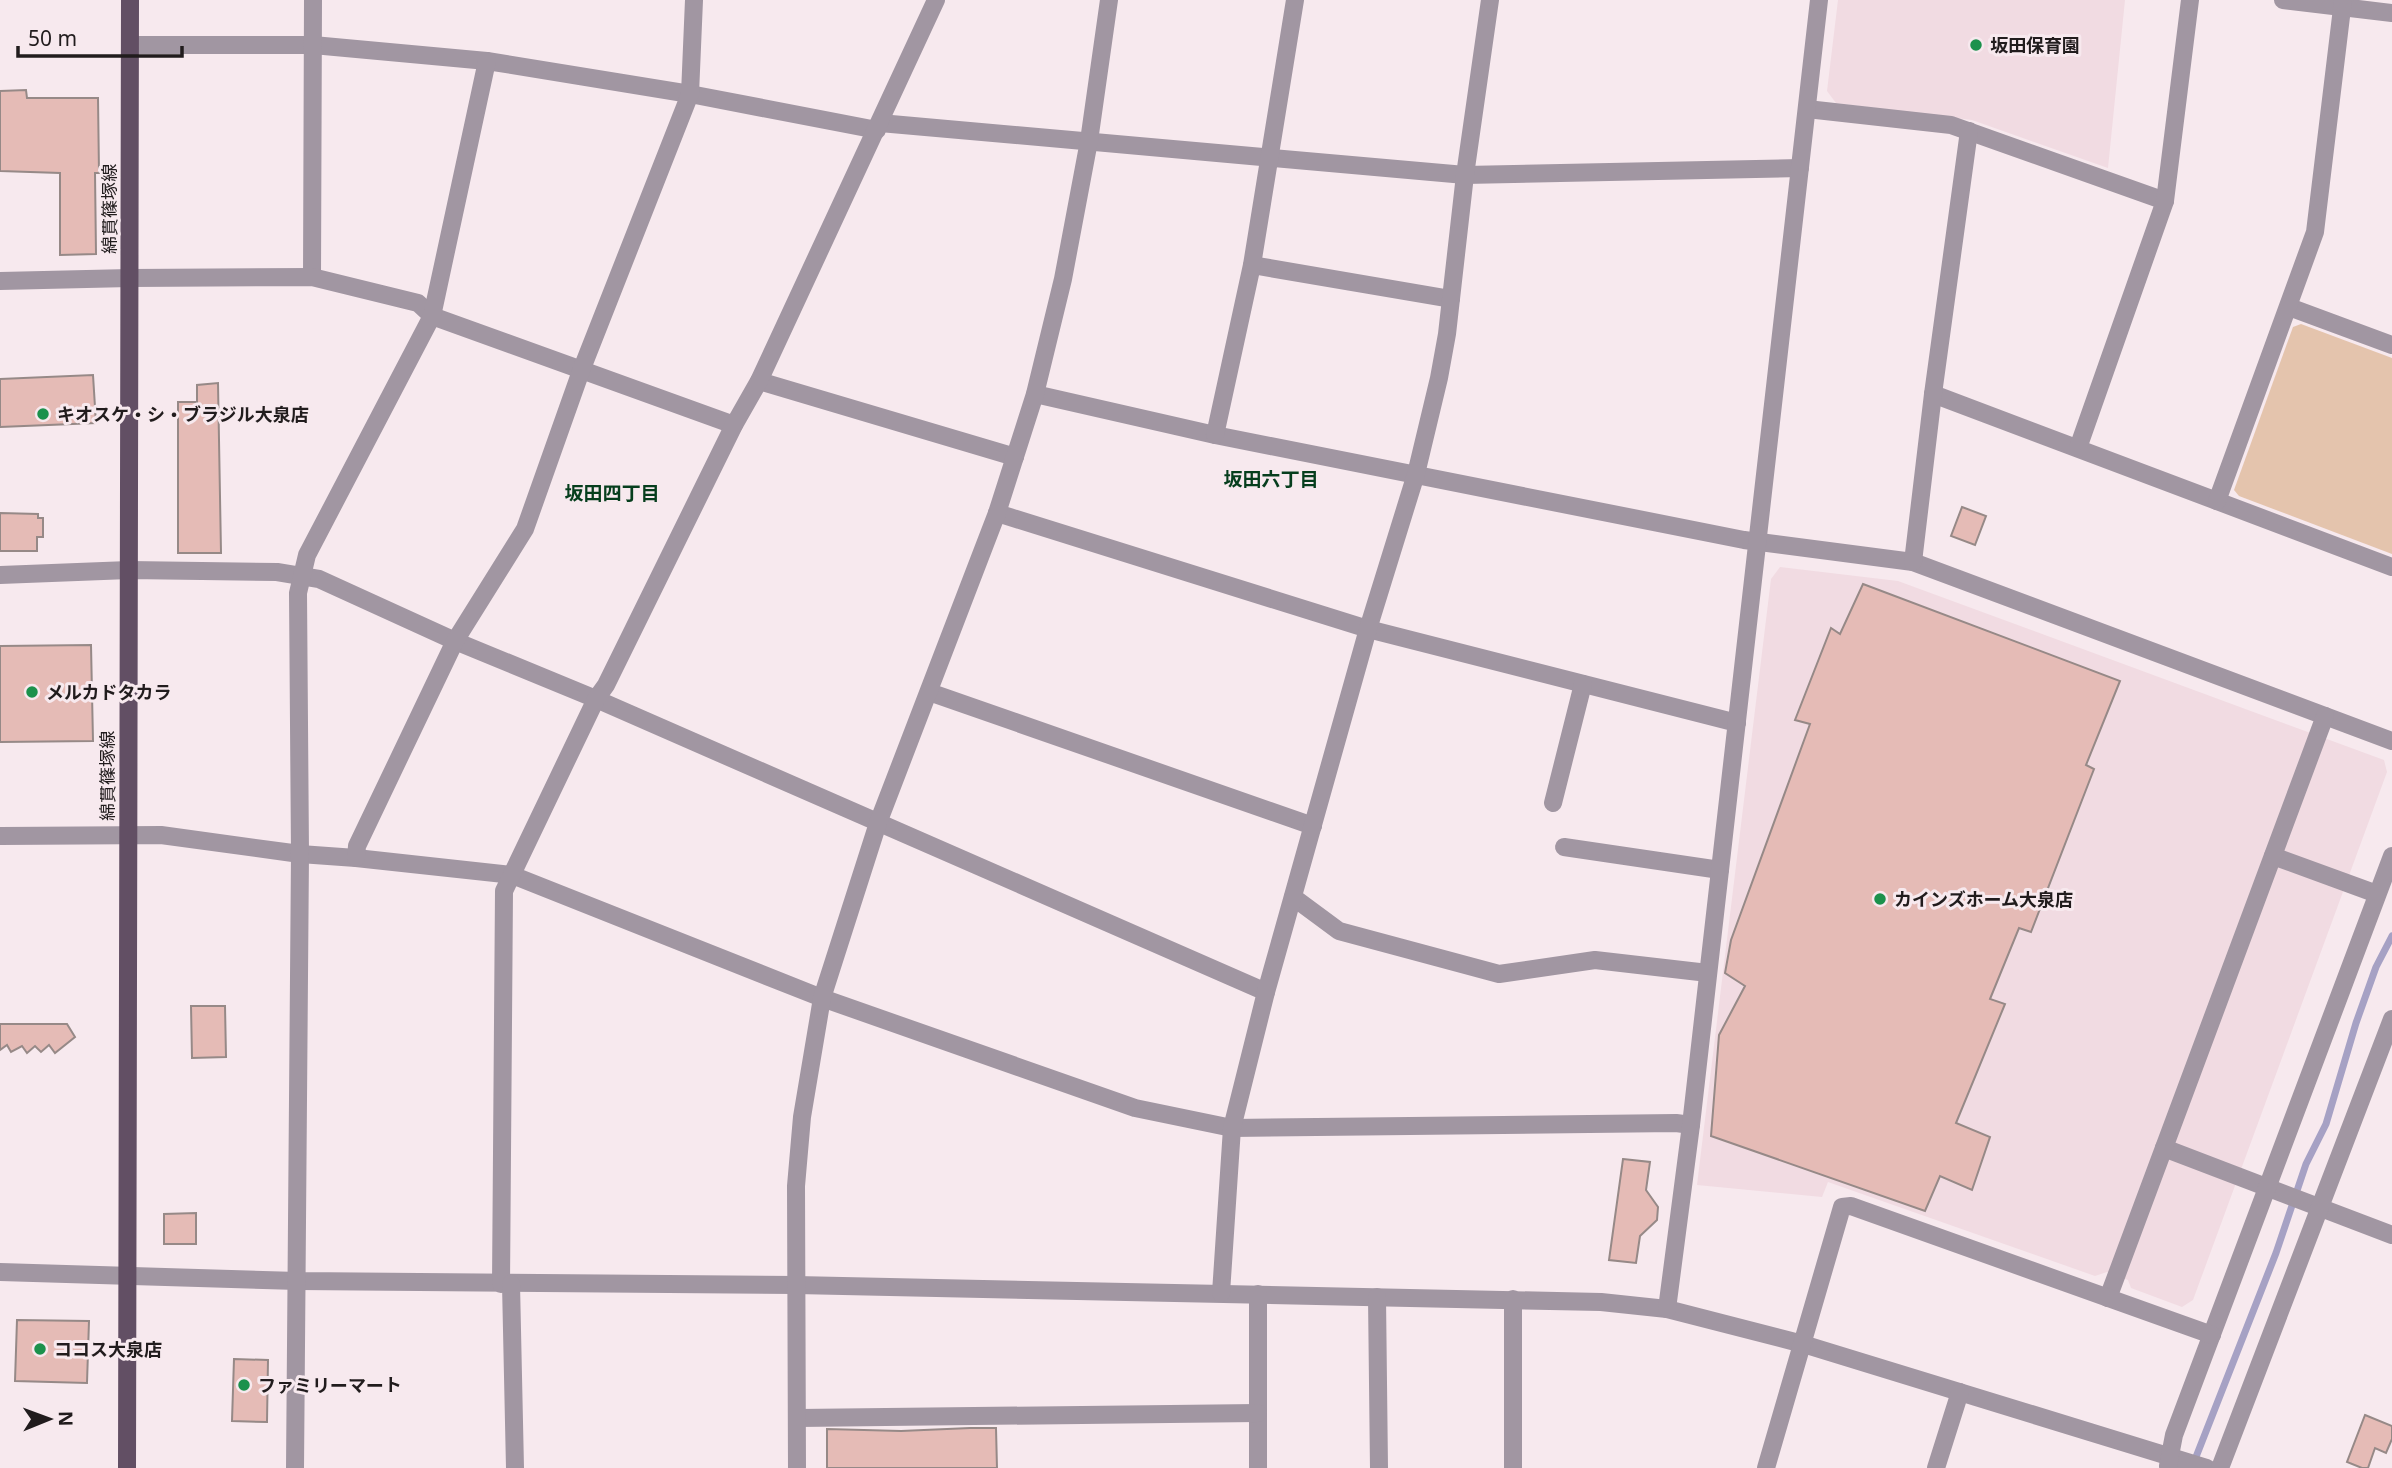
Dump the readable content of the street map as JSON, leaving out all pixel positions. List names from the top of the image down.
{
  "streets": {
    "main road": ["綿貫篠塚線"]
  },
  "districts": ["坂田六丁目", "坂田四丁目"],
  "places": [
    "坂田保育園",
    "キオスケ・シ・ブラジル大泉店",
    "メルカドタカラ",
    "カインズホーム大泉店",
    "ココス大泉店",
    "ファミリーマート"
  ],
  "scale_bar": "50 m",
  "north": "right"
}
